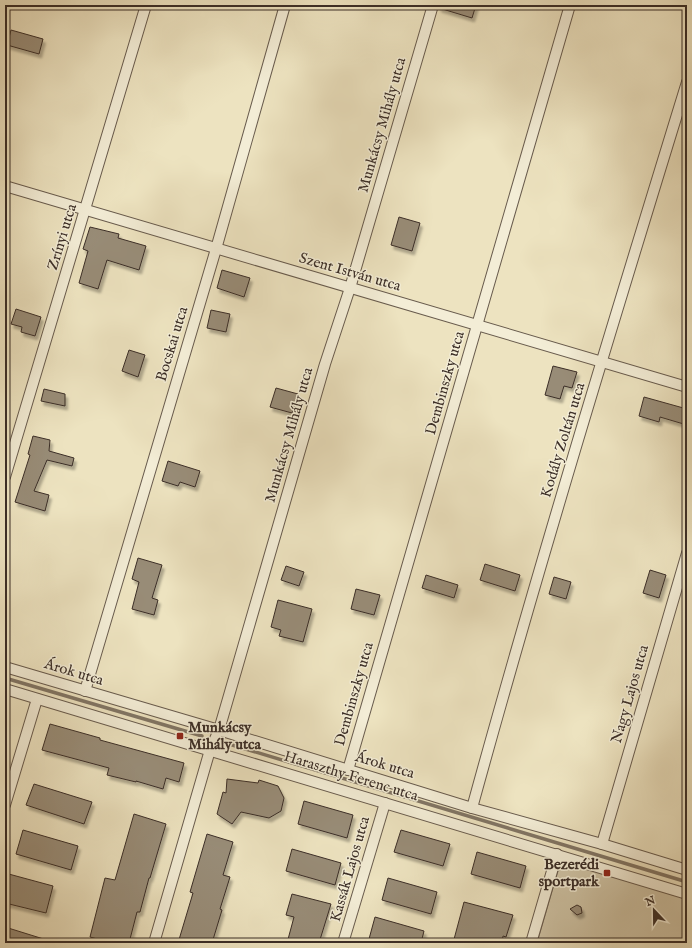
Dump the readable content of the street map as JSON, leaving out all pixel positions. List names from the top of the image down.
{
  "streets": {
    "street": [
      "Munkácsy Mihály utca",
      "Zrínyi utca",
      "Szent István utca",
      "Bocskai utca",
      "Dembinszky utca",
      "Kodály Zoltán utca",
      "Árok utca",
      "Nagy Lajos utca",
      "Haraszthy Ferenc utca",
      "Kassák Lajos utca"
    ]
  },
  "crossings": [
    ["Munkácsy Mihály utca", "Szent István utca"],
    ["Munkácsy Mihály utca", "Árok utca"],
    ["Munkácsy Mihály utca", "Haraszthy Ferenc utca"],
    ["Zrínyi utca", "Szent István utca"],
    ["Szent István utca", "Bocskai utca"],
    ["Szent István utca", "Dembinszky utca"],
    ["Szent István utca", "Kodály Zoltán utca"],
    ["Bocskai utca", "Árok utca"],
    ["Dembinszky utca", "Árok utca"],
    ["Kodály Zoltán utca", "Árok utca"],
    ["Árok utca", "Nagy Lajos utca"],
    ["Haraszthy Ferenc utca", "Kassák Lajos utca"]
  ],
  "places": {
    "transit": ["Munkácsy Mihály utca", "Bezerédi sportpark"]
  },
  "north": "top"
}
